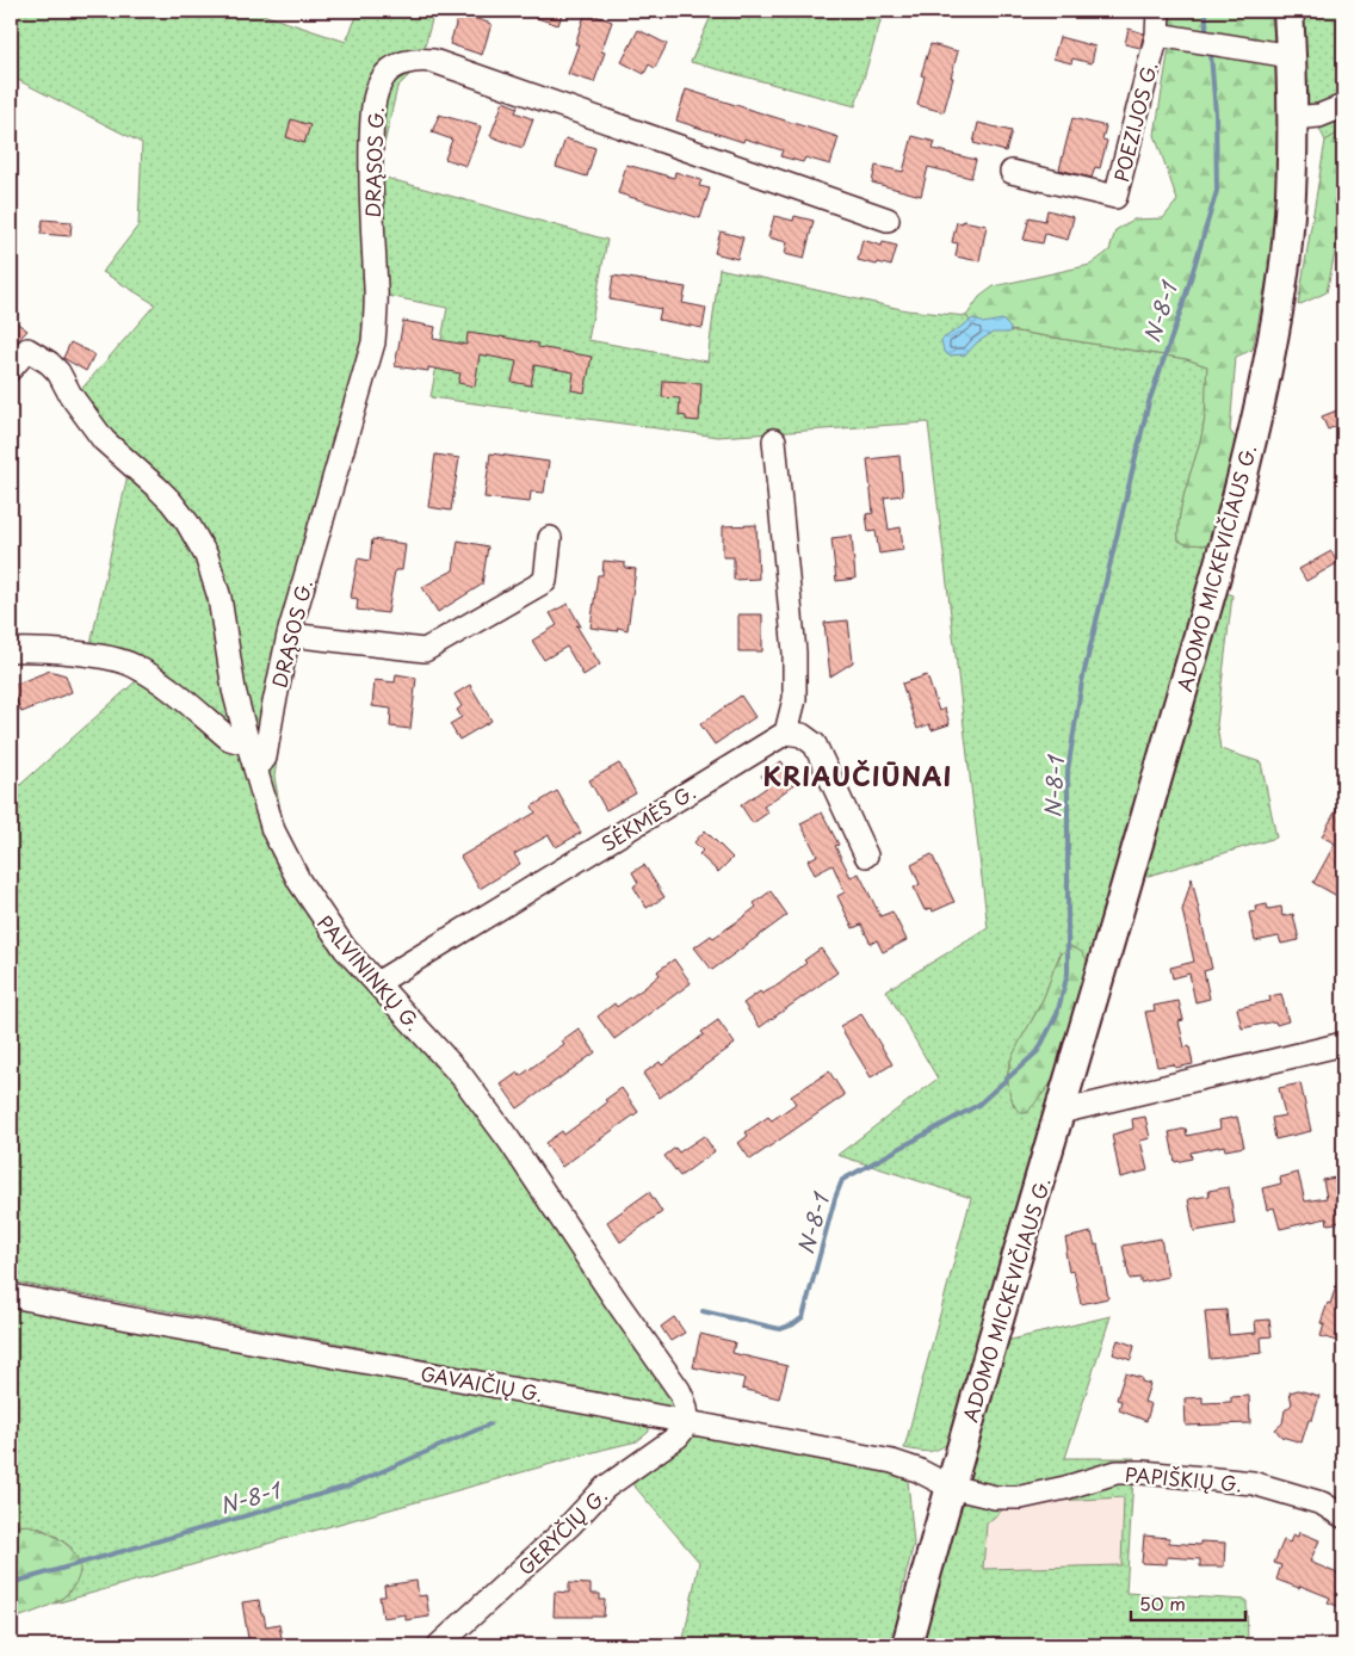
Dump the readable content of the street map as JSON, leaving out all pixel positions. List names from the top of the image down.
{
  "streets": {
    "main road": ["ADOMO MICKEVIČIAUS G."],
    "street": [
      "POEZIJOS G.",
      "DRĄSOS G.",
      "SĖKMĖS G.",
      "PALVININKŲ G.",
      "GAVAIČIŲ G.",
      "PAPIŠKIŲ G.",
      "GERYČIŲ G."
    ]
  },
  "crossings": [
    ["DRĄSOS G.", "PALVININKŲ G."],
    ["ADOMO MICKEVIČIAUS G.", "GAVAIČIŲ G."],
    ["ADOMO MICKEVIČIAUS G.", "PAPIŠKIŲ G."],
    ["SĖKMĖS G.", "PALVININKŲ G."],
    ["PALVININKŲ G.", "GAVAIČIŲ G."],
    ["PALVININKŲ G.", "GERYČIŲ G."],
    ["GAVAIČIŲ G.", "PAPIŠKIŲ G."],
    ["GAVAIČIŲ G.", "GERYČIŲ G."]
  ],
  "districts": ["KRIAUČIŪNAI"],
  "water": ["N-8-1"],
  "scale_bar": "50 m"
}
